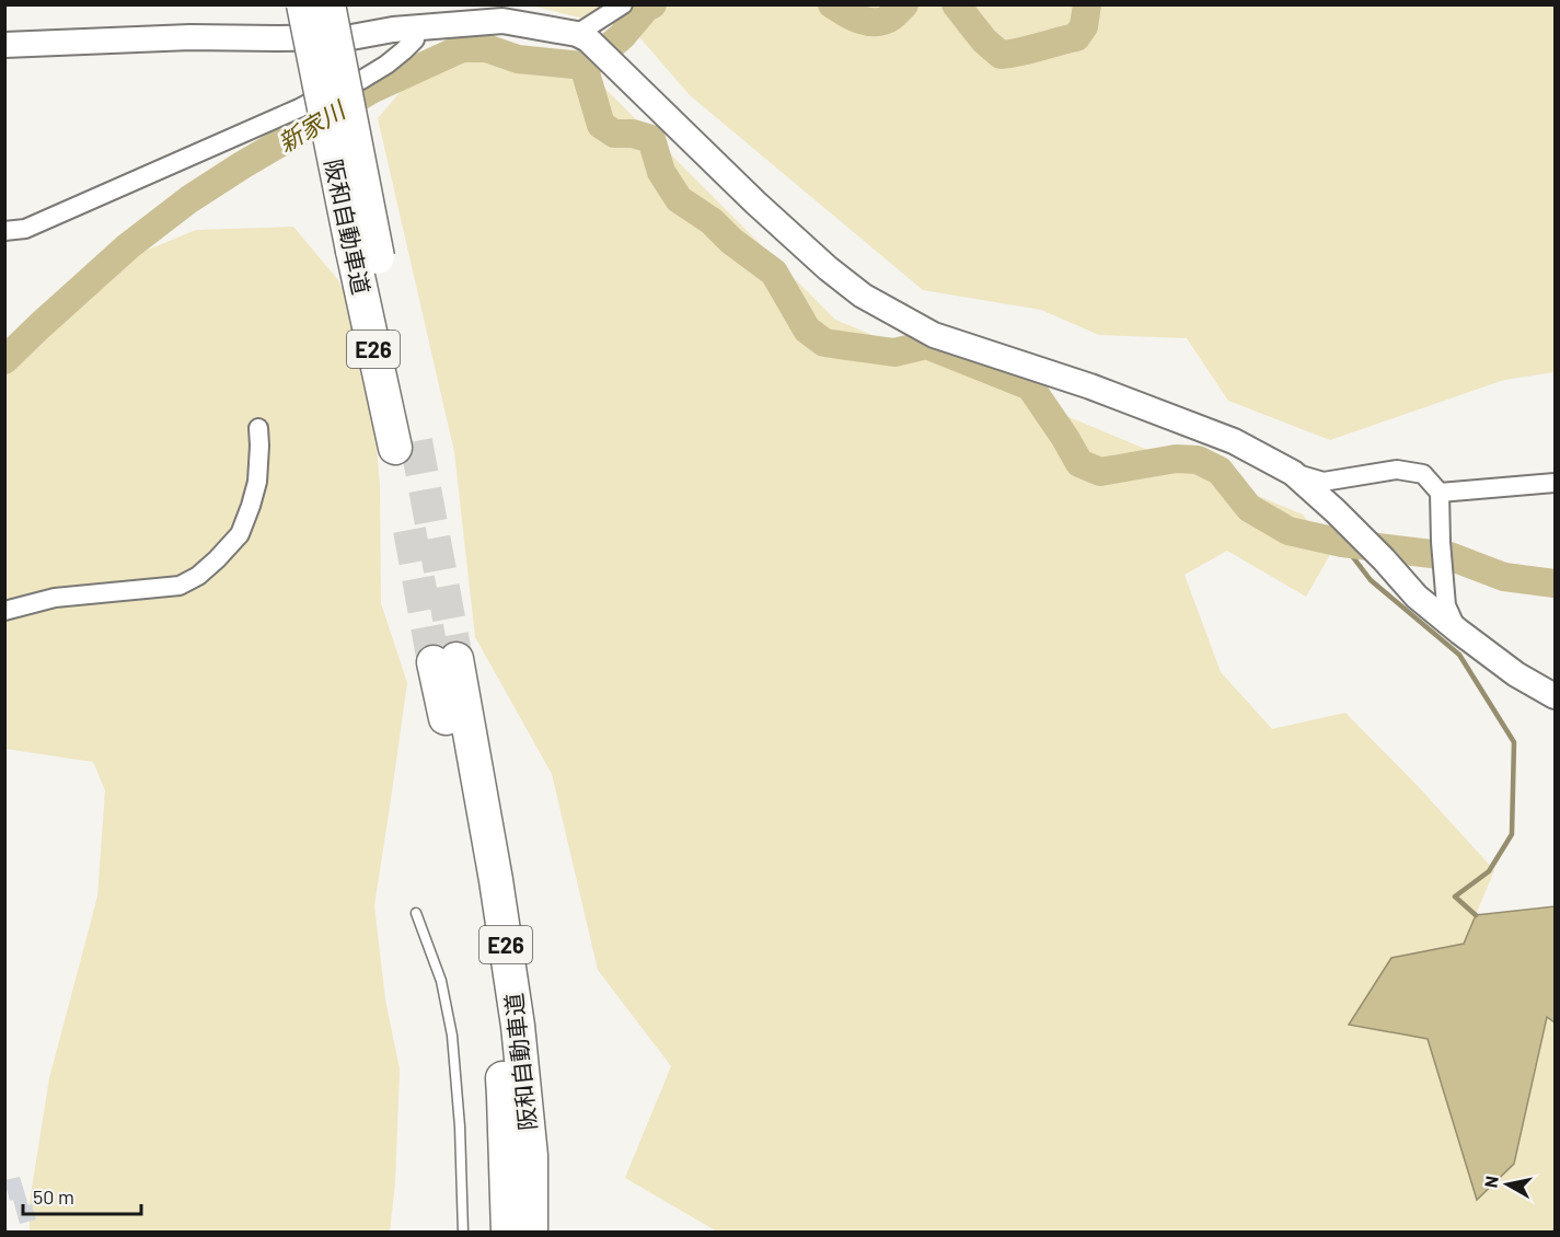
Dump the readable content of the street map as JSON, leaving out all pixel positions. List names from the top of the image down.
{
  "streets": {
    "highway": ["阪和自動車道", "E26"]
  },
  "water": ["新家川"],
  "scale_bar": "50 m",
  "north": "left"
}
